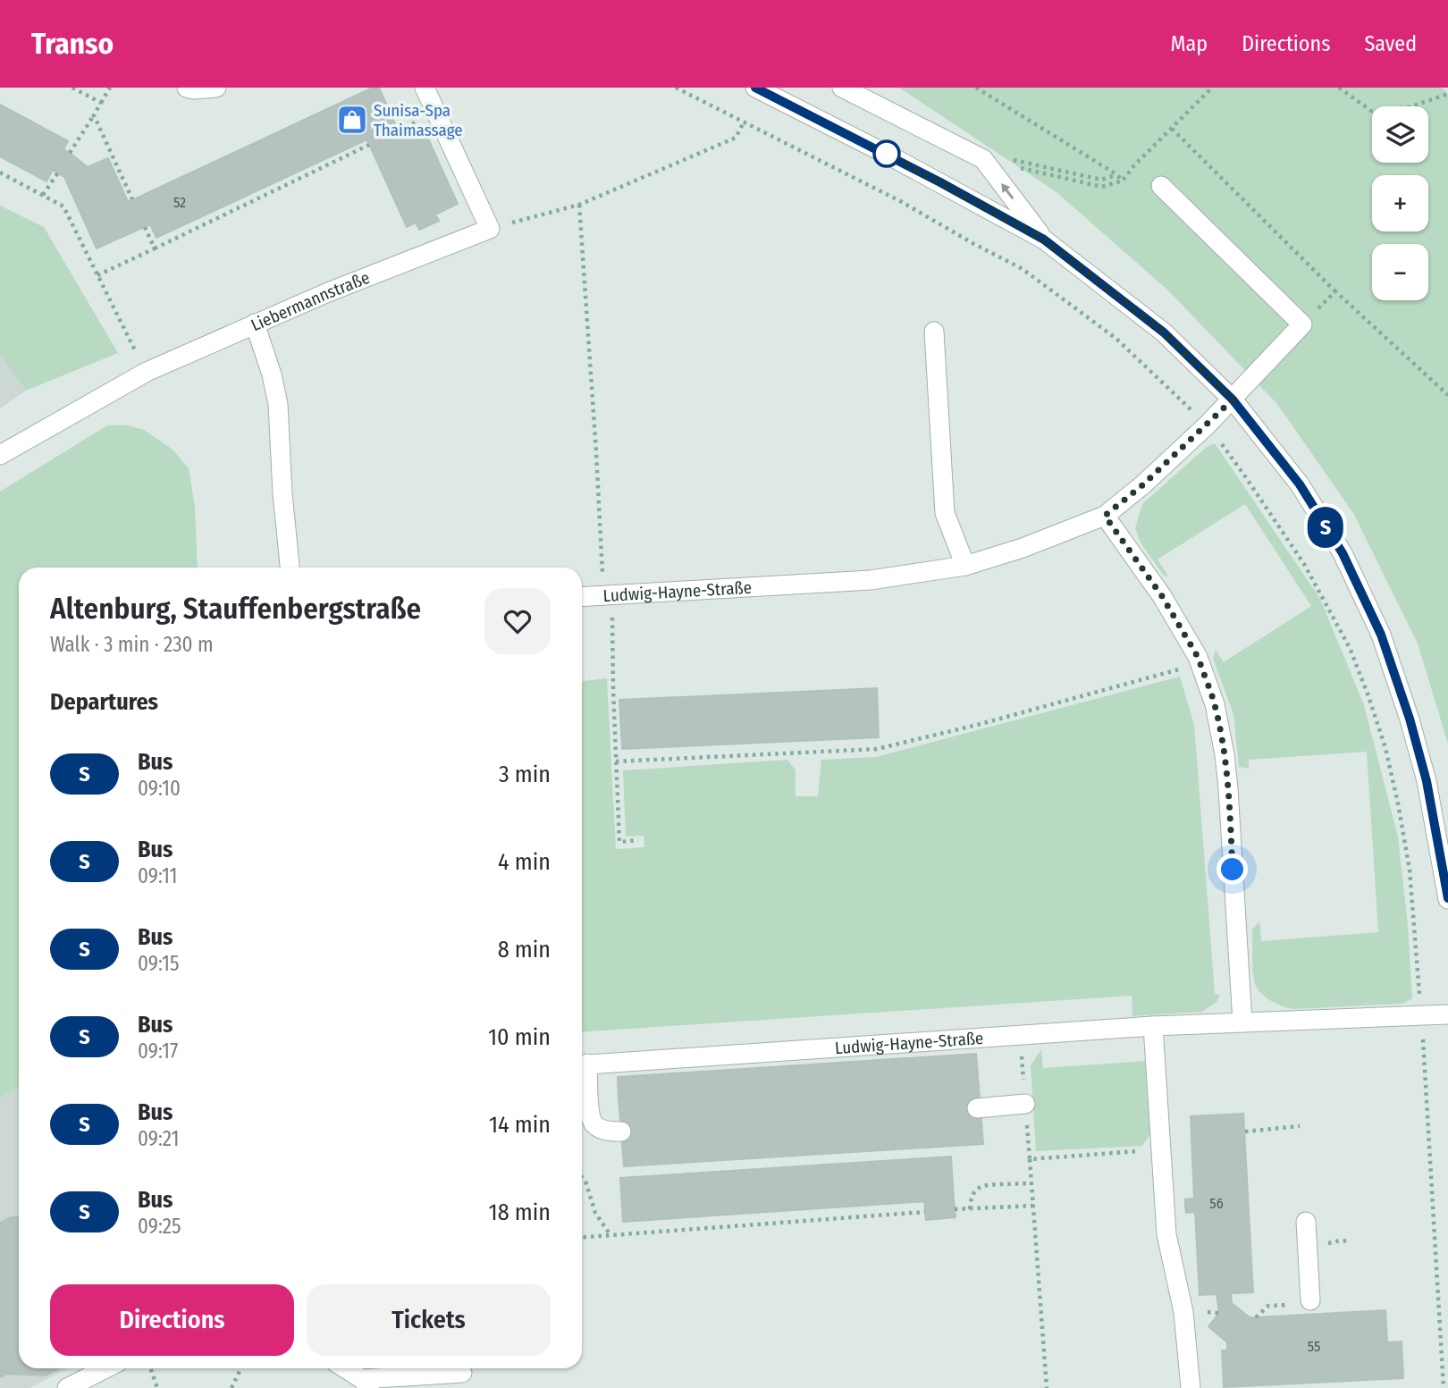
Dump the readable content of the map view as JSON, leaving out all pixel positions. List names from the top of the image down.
{
  "streets": {
    "street": ["Liebermannstraße", "Ludwig-Hayne-Straße"]
  },
  "places": {
    "shop": ["Sunisa-Spa Thaimassage"]
  },
  "lines": ["bus line S"],
  "house_numbers": ["52", "56", "55"],
  "page": {
    "header": "Transo",
    "nav": ["Map", "Directions", "Saved"],
    "on_map": "S",
    "map_buttons": ["+", "−"],
    "heading": [
      ["Altenburg, Stauffenbergstraße", "Walk · 3 min · 230 m"],
      "Departures"
    ],
    "list": [
      {
        "mark": "S",
        "name": "Bus",
        "note": "09:10",
        "value": "3 min"
      },
      {
        "mark": "S",
        "name": "Bus",
        "note": "09:11",
        "value": "4 min"
      },
      {
        "mark": "S",
        "name": "Bus",
        "note": "09:15",
        "value": "8 min"
      },
      {
        "mark": "S",
        "name": "Bus",
        "note": "09:17",
        "value": "10 min"
      },
      {
        "mark": "S",
        "name": "Bus",
        "note": "09:21",
        "value": "14 min"
      },
      {
        "mark": "S",
        "name": "Bus",
        "note": "09:25",
        "value": "18 min"
      }
    ],
    "buttons": ["Directions", "Tickets"]
  }
}
